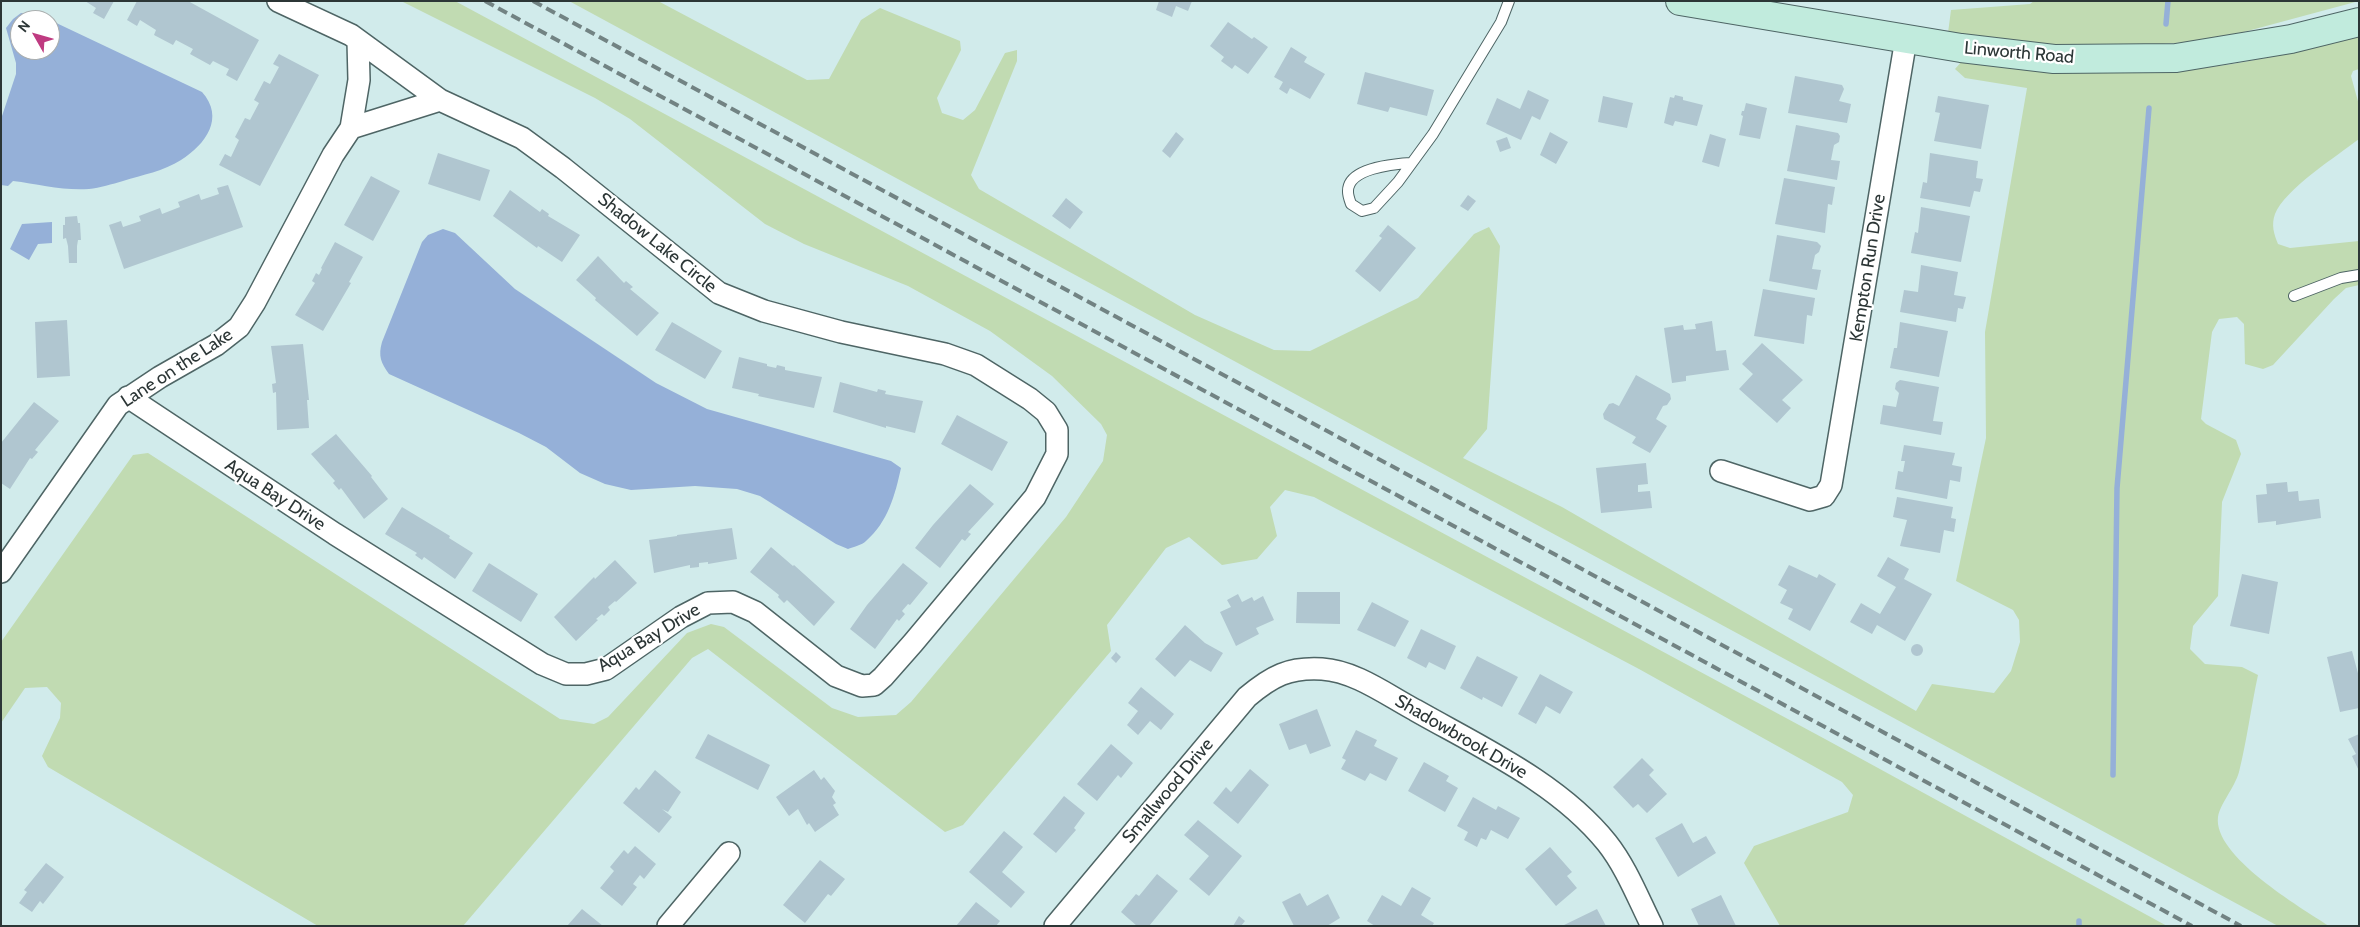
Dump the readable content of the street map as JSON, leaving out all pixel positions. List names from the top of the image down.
{
  "streets": {
    "main road": ["Linworth Road"],
    "street": [
      "Shadow Lake Circle",
      "Kempton Run Drive",
      "Lane on the Lake",
      "Aqua Bay Drive",
      "Shadowbrook Drive",
      "Smallwood Drive"
    ]
  },
  "crossings": [
    ["Linworth Road", "Kempton Run Drive"],
    ["Shadow Lake Circle", "Lane on the Lake"],
    ["Shadow Lake Circle", "Aqua Bay Drive"],
    ["Lane on the Lake", "Aqua Bay Drive"],
    ["Shadowbrook Drive", "Smallwood Drive"]
  ],
  "north": "top left"
}
